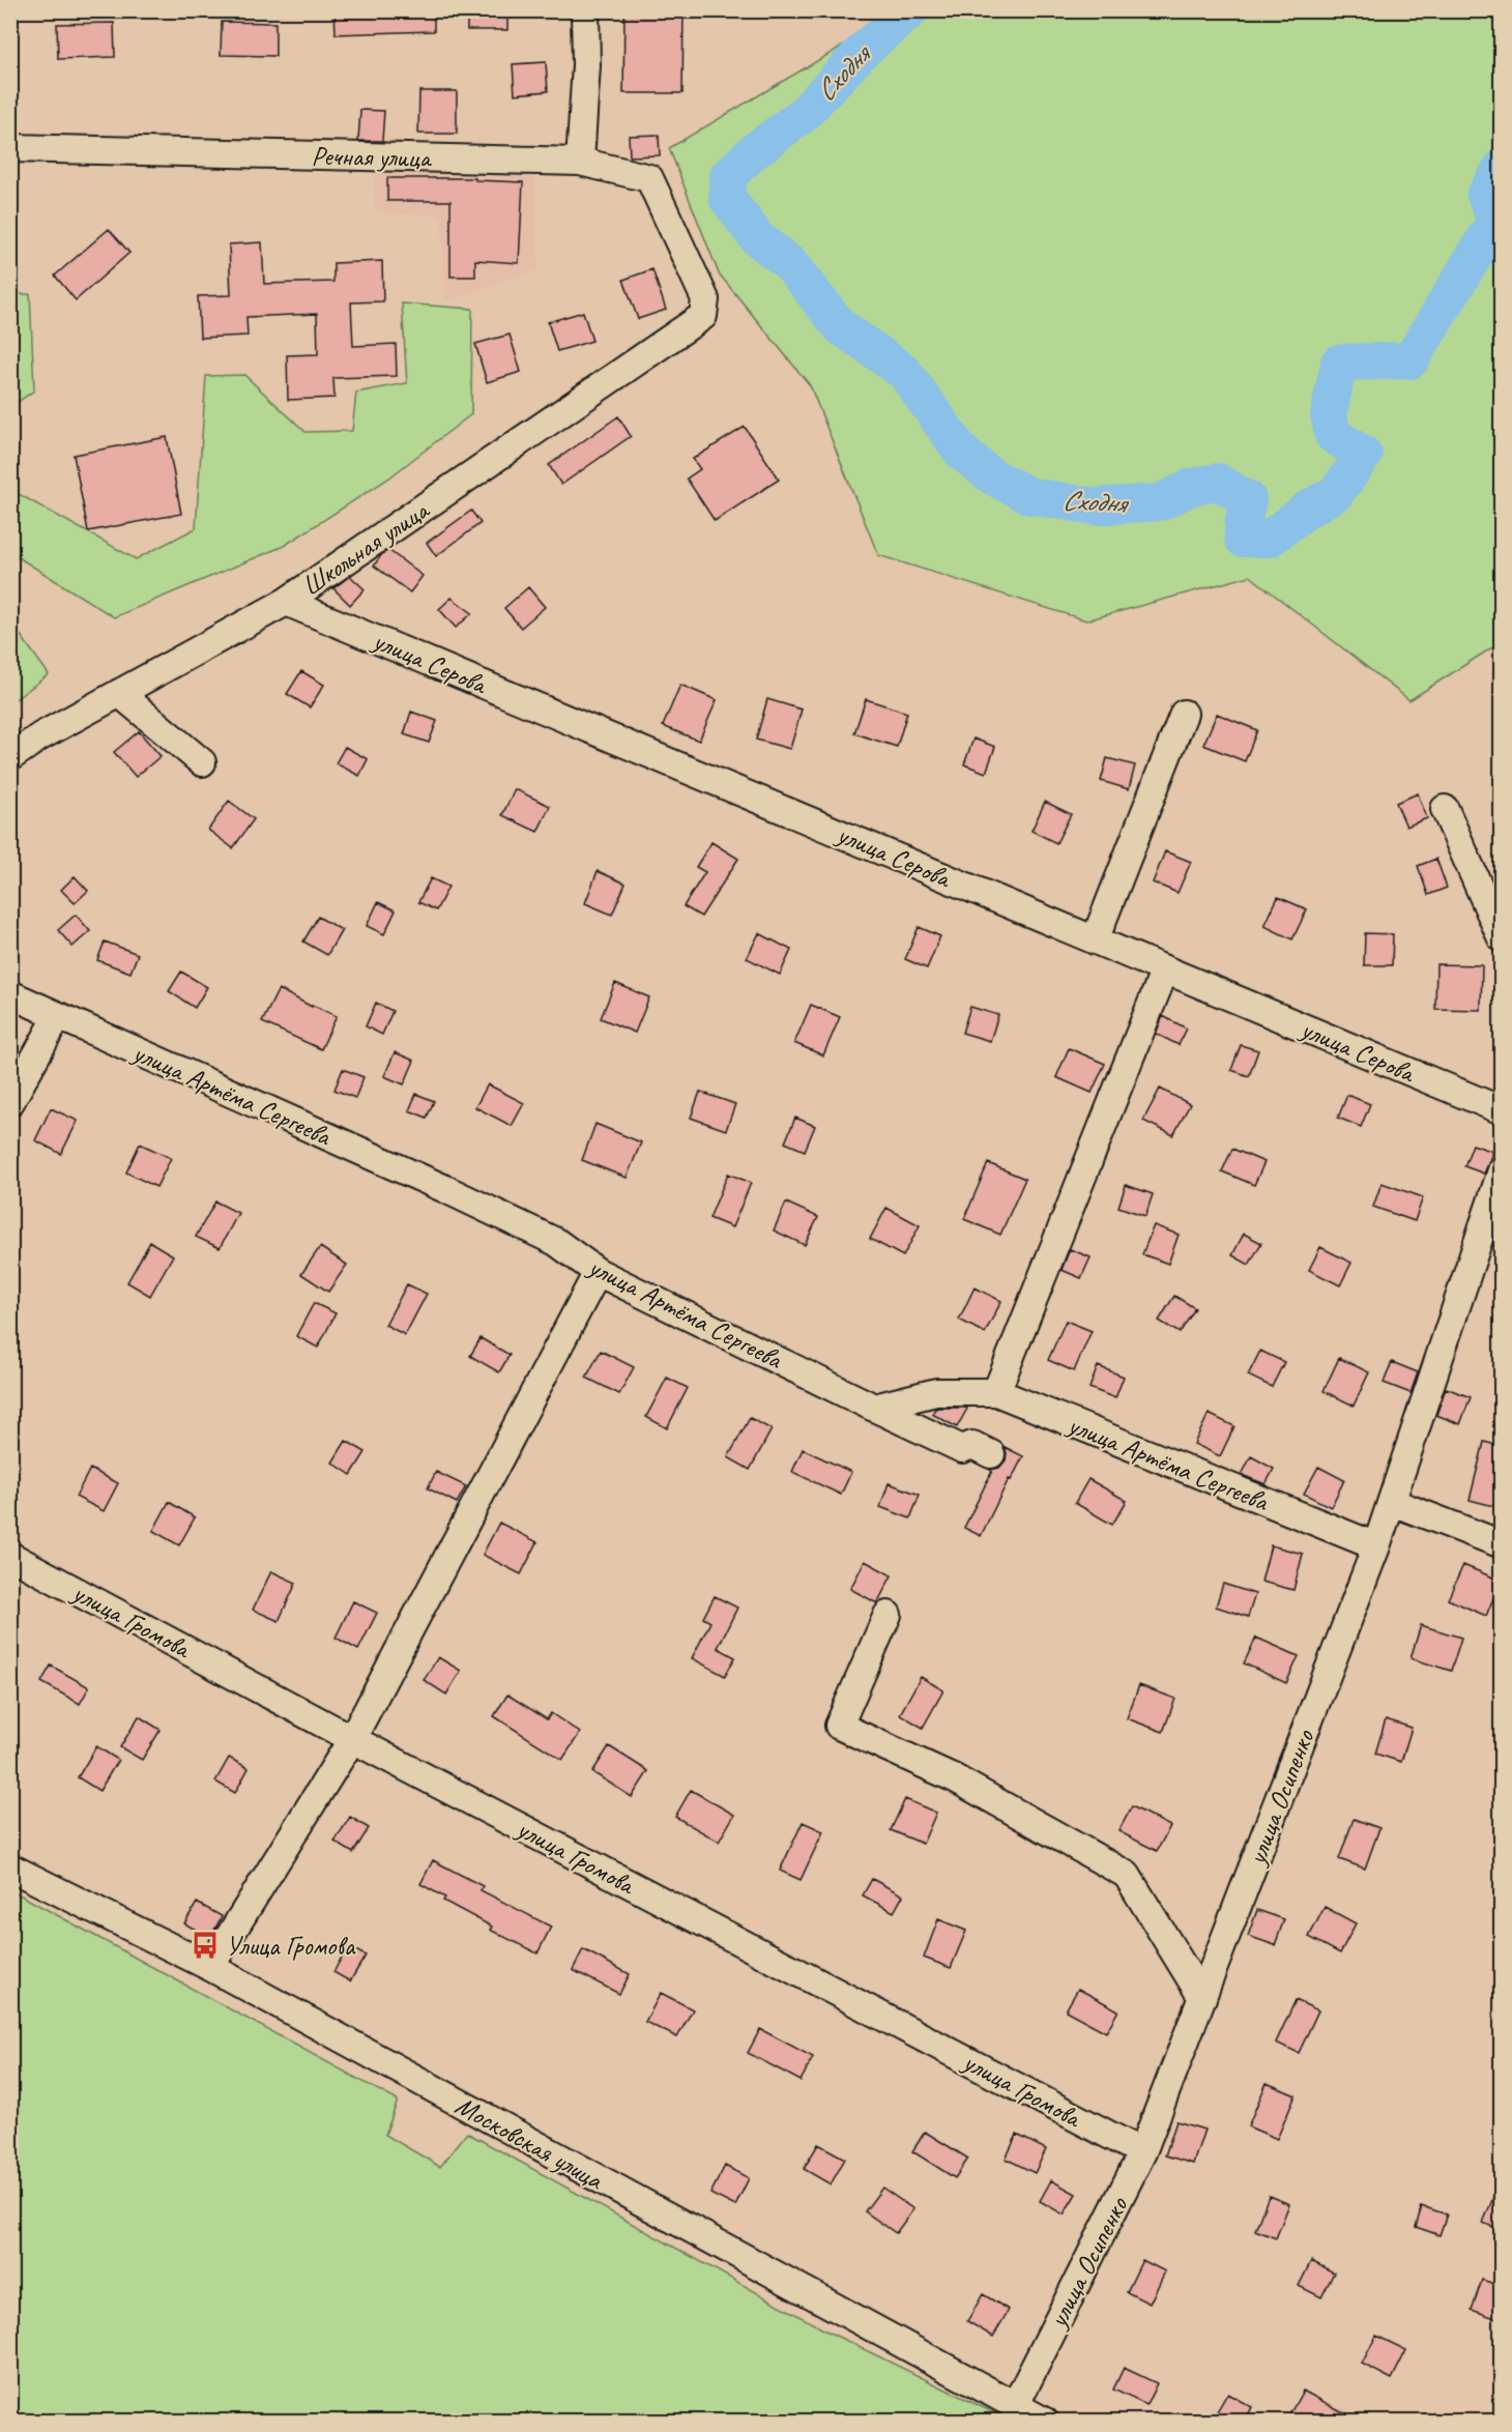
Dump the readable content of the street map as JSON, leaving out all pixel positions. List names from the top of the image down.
{
  "streets": {
    "street": [
      "Речная улица",
      "Школьная улица",
      "улица Серова",
      "улица Артёма Сергеева",
      "улица Громова",
      "улица Осипенко",
      "Московская улица"
    ]
  },
  "crossings": [
    ["Речная улица", "Школьная улица"],
    ["Школьная улица", "улица Серова"],
    ["улица Артёма Сергеева", "улица Осипенко"],
    ["улица Громова", "улица Осипенко"],
    ["улица Осипенко", "Московская улица"]
  ],
  "water": ["Сходня"],
  "places": {
    "bus stop": ["Улица Громова"]
  }
}
